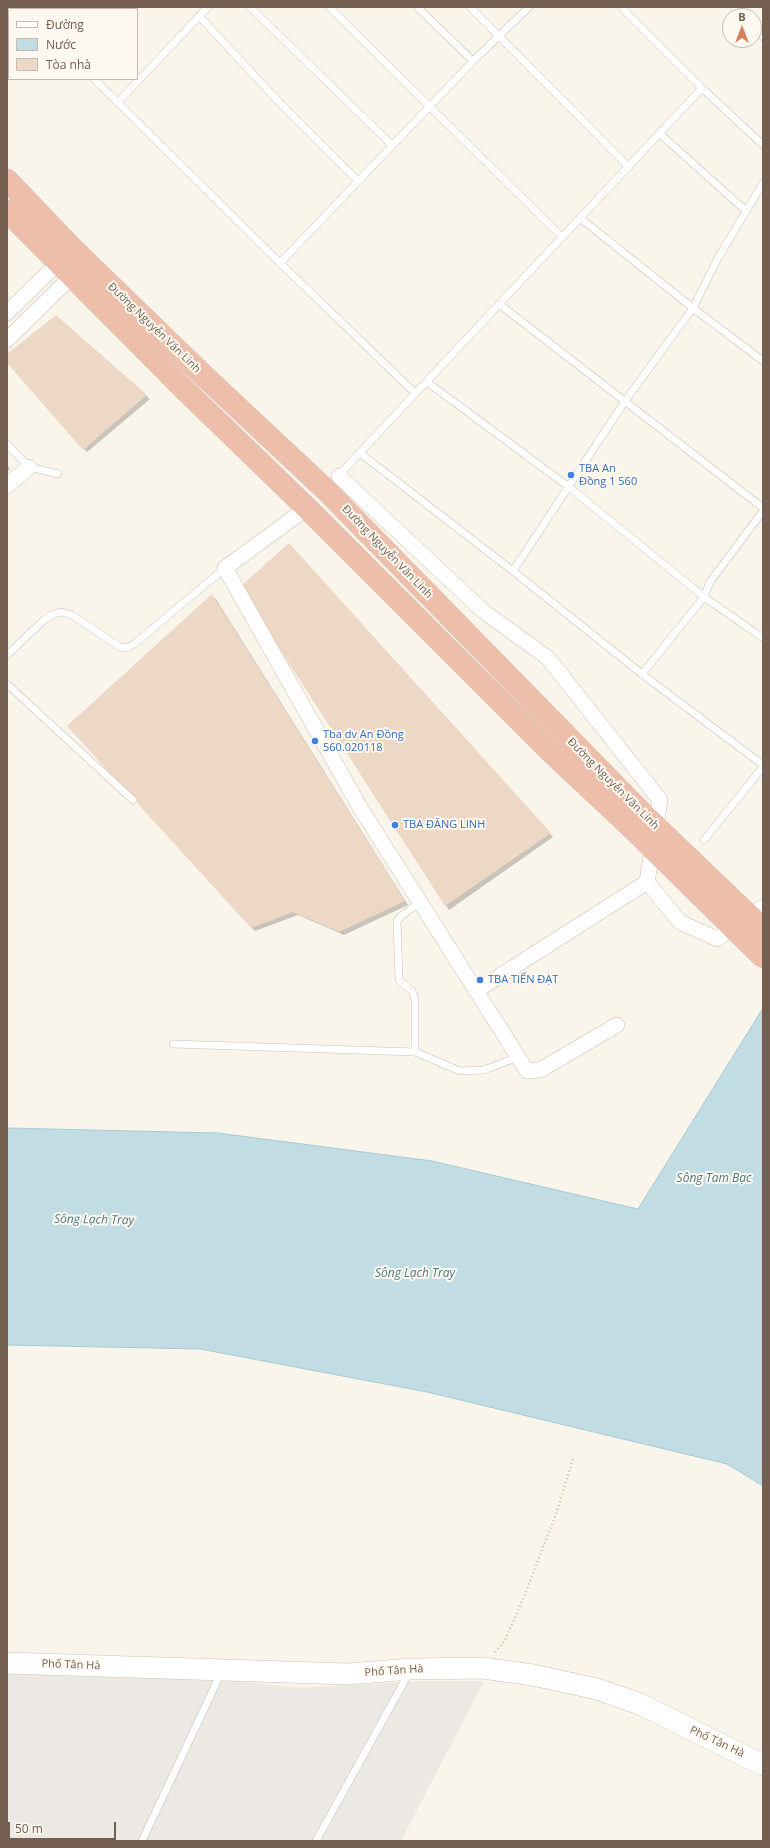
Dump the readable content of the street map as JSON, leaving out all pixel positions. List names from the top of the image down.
{
  "streets": {
    "highway": ["Đường Nguyễn Văn Linh"],
    "street": ["Phố Tân Hà"]
  },
  "water": ["Sông Tam Bạc", "Sông Lạch Tray"],
  "places": [
    "TBA An Đồng 1 560",
    "Tba dv An Đồng 560.020118",
    "TBA ĐĂNG LINH",
    "TBA TIẾN ĐẠT"
  ],
  "legend": ["Đường", "Nước", "Tòa nhà"],
  "scale_bar": "50 m",
  "north": "top"
}
